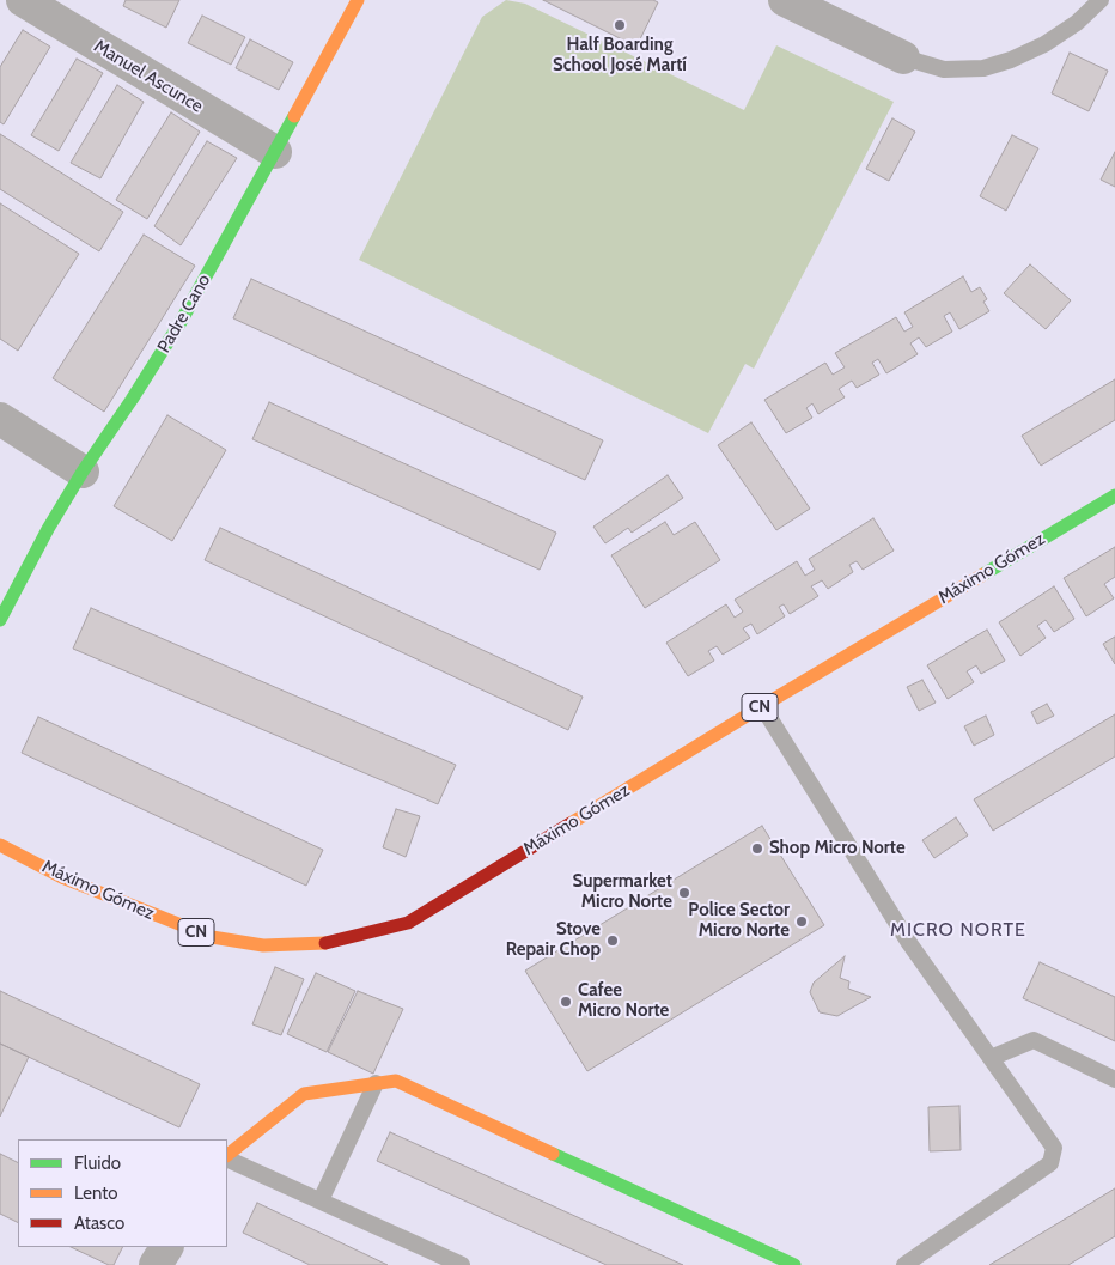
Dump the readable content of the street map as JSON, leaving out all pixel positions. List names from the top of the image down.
{
  "streets": {
    "street": [
      "Manuel Ascunce",
      "Padre Cano",
      "Máximo Gómez",
      "CN"
    ]
  },
  "crossings": [
    ["Manuel Ascunce", "Padre Cano"]
  ],
  "districts": ["MICRO NORTE"],
  "places": [
    "Half Boarding School José Martí",
    "Shop Micro Norte",
    "Supermarket Micro Norte",
    "Police Sector Micro Norte",
    "Stove Repair Chop",
    "Cafee Micro Norte"
  ],
  "legend": ["Fluido", "Lento", "Atasco"]
}
